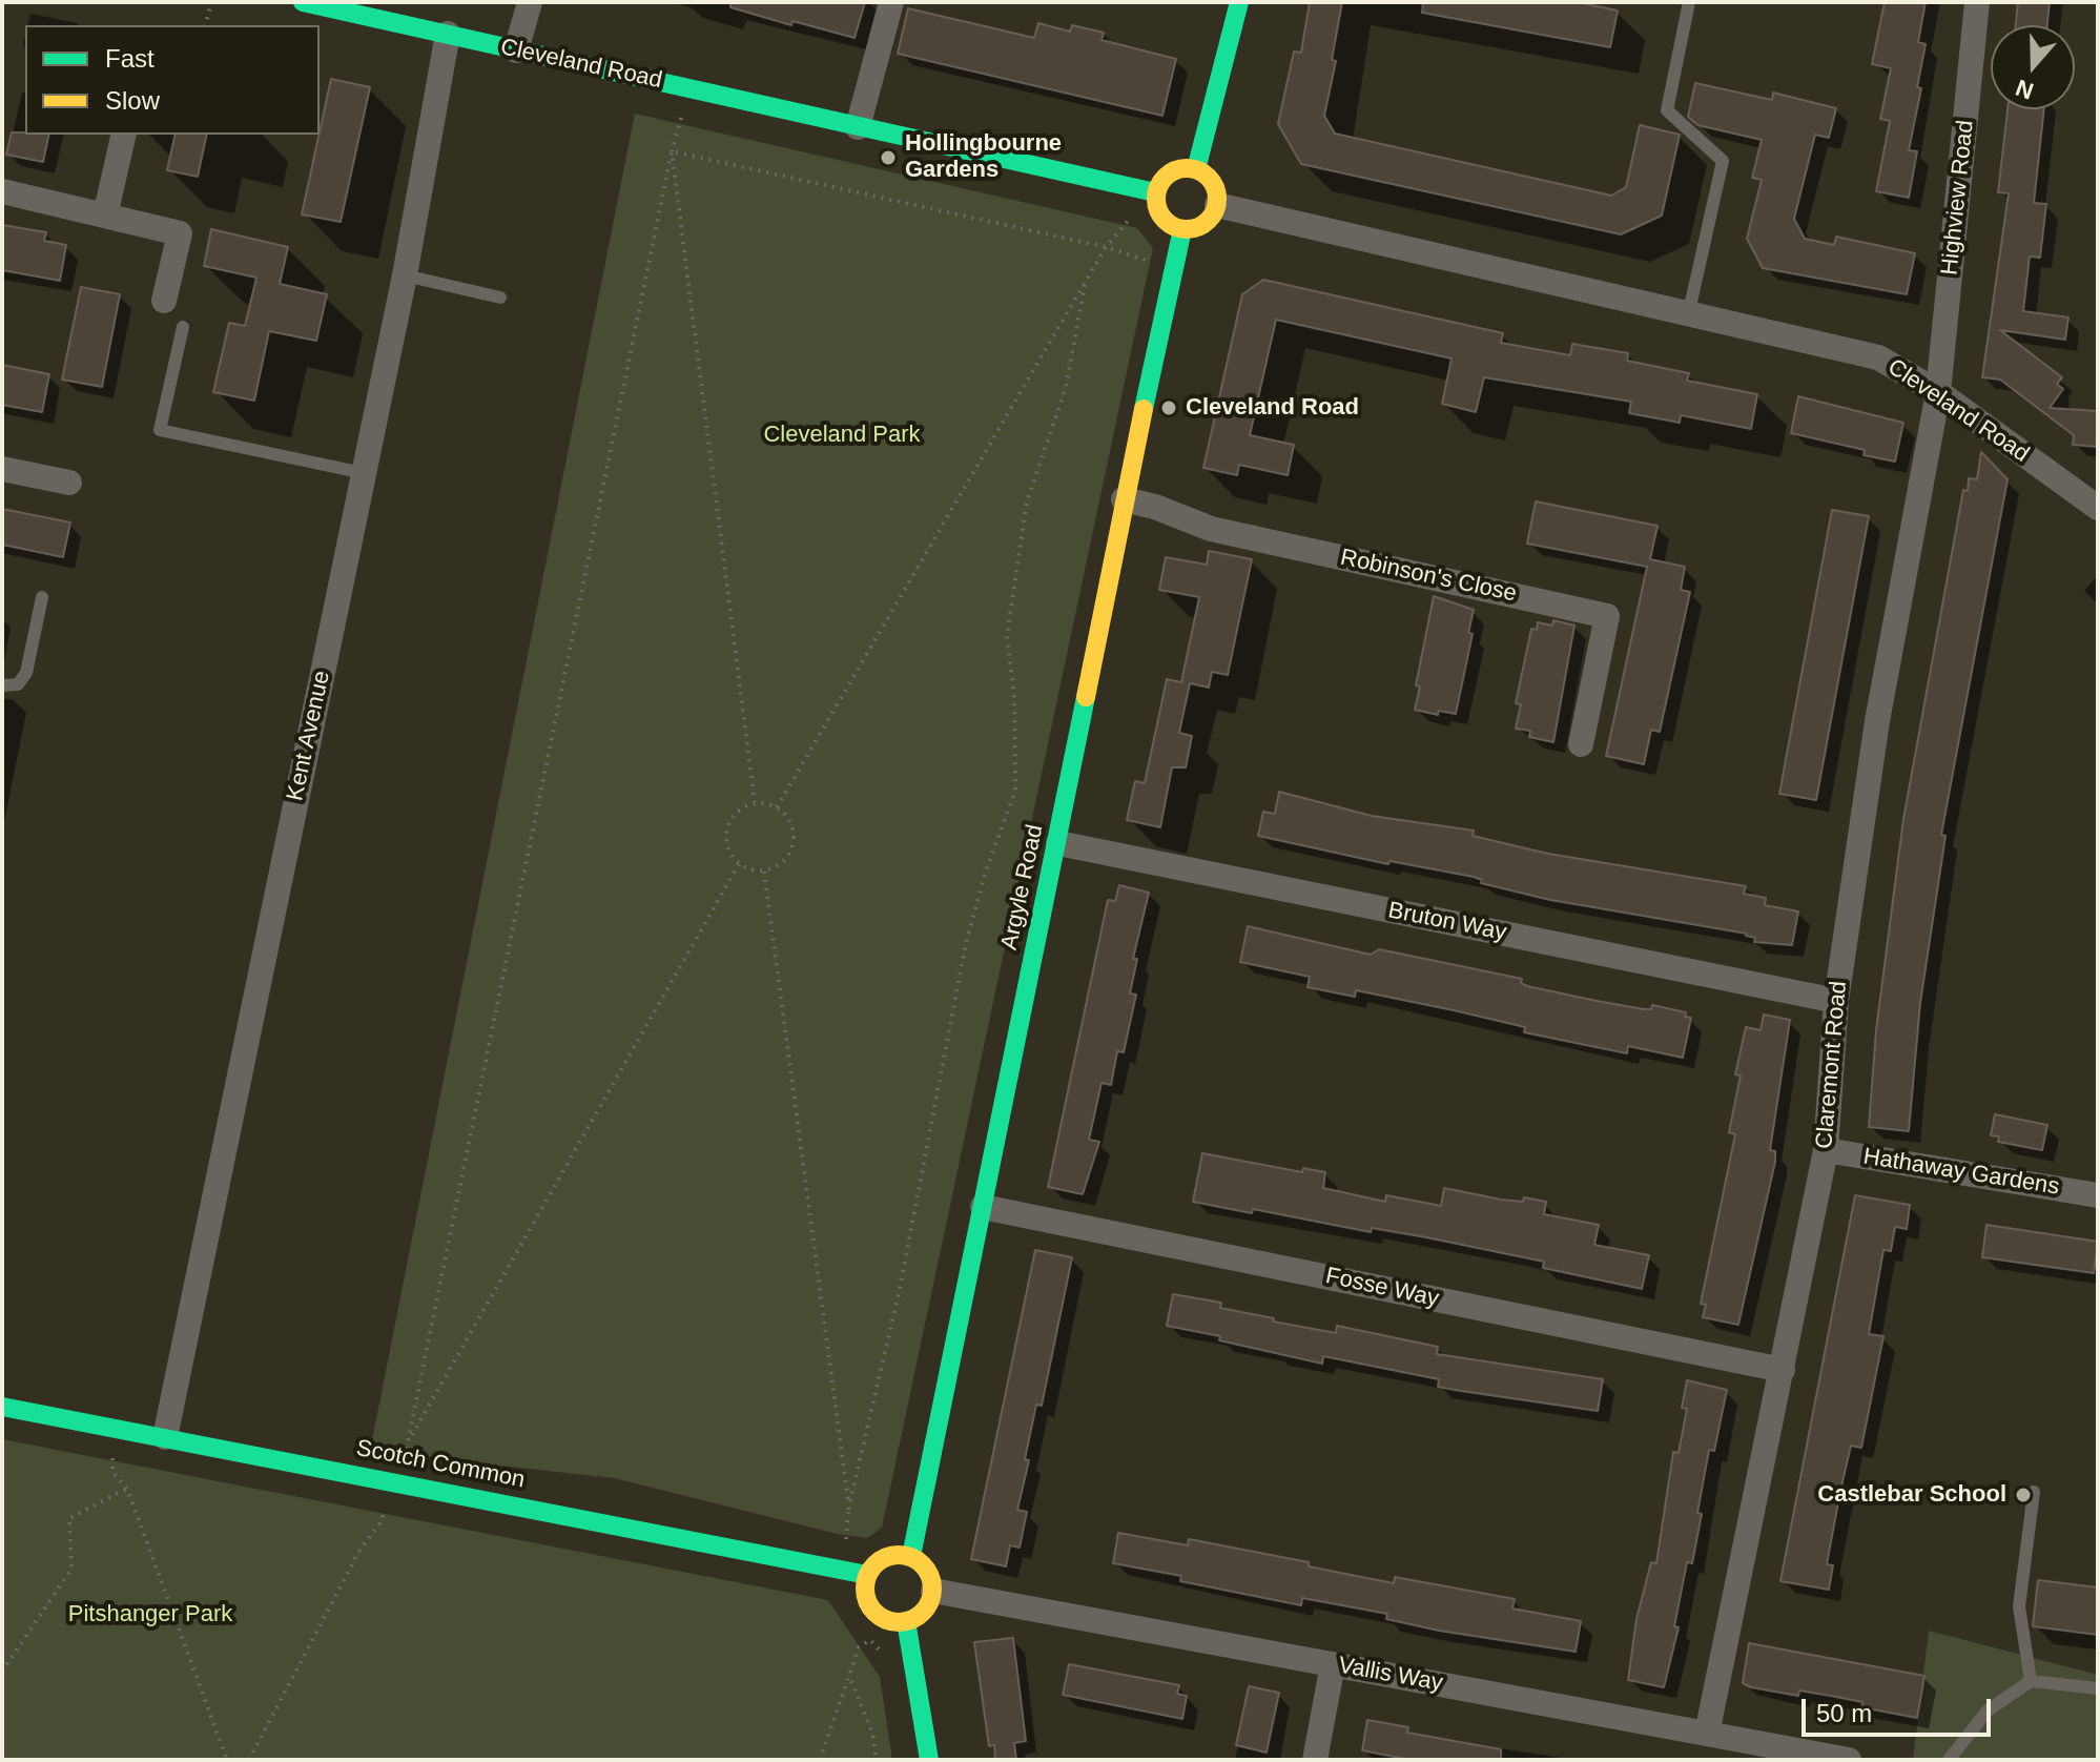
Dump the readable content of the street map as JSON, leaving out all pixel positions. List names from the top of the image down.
{
  "streets": {
    "main road": ["Cleveland Road", "Argyle Road", "Scotch Common"],
    "street": [
      "Highview Road",
      "Robinson's Close",
      "Kent Avenue",
      "Bruton Way",
      "Claremont Road",
      "Hathaway Gardens",
      "Fosse Way",
      "Vallis Way"
    ]
  },
  "crossings": [
    ["Cleveland Road", "Highview Road"],
    ["Cleveland Road", "Kent Avenue"],
    ["Cleveland Road", "Argyle Road"],
    ["Cleveland Road", "Claremont Road"],
    ["Highview Road", "Claremont Road"],
    ["Robinson's Close", "Argyle Road"],
    ["Kent Avenue", "Scotch Common"],
    ["Argyle Road", "Bruton Way"],
    ["Argyle Road", "Fosse Way"],
    ["Argyle Road", "Scotch Common"],
    ["Argyle Road", "Vallis Way"],
    ["Bruton Way", "Claremont Road"],
    ["Claremont Road", "Hathaway Gardens"],
    ["Claremont Road", "Fosse Way"],
    ["Claremont Road", "Vallis Way"],
    ["Scotch Common", "Vallis Way"]
  ],
  "parks": ["Cleveland Park", "Pitshanger Park"],
  "places": ["Hollingbourne Gardens", "Cleveland Road", "Castlebar School"],
  "legend": ["Fast", "Slow"],
  "scale_bar": "50 m",
  "north": "bottom"
}
